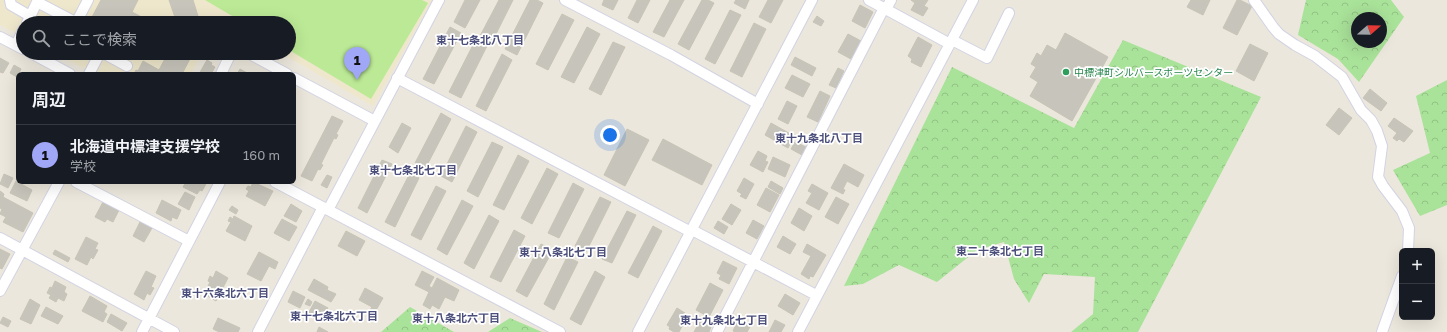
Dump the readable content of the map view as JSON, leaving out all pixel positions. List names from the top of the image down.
{
  "districts": [
    "東十七条北八丁目",
    "東十九条北八丁目",
    "東十七条北七丁目",
    "東二十条北七丁目",
    "東十八条北七丁目",
    "東十六条北六丁目",
    "東十七条北六丁目",
    "東十八条北六丁目",
    "東十九条北七丁目"
  ],
  "places": ["中標津町シルバースポーツセンター"],
  "north": "right",
  "page": {
    "search": "ここで検索",
    "pins": "1",
    "heading": "周辺",
    "list": [
      {
        "mark": "1",
        "name": "北海道中標津支援学校",
        "note": "学校",
        "value": "160 m"
      }
    ],
    "map_buttons": ["+", "−"]
  }
}
